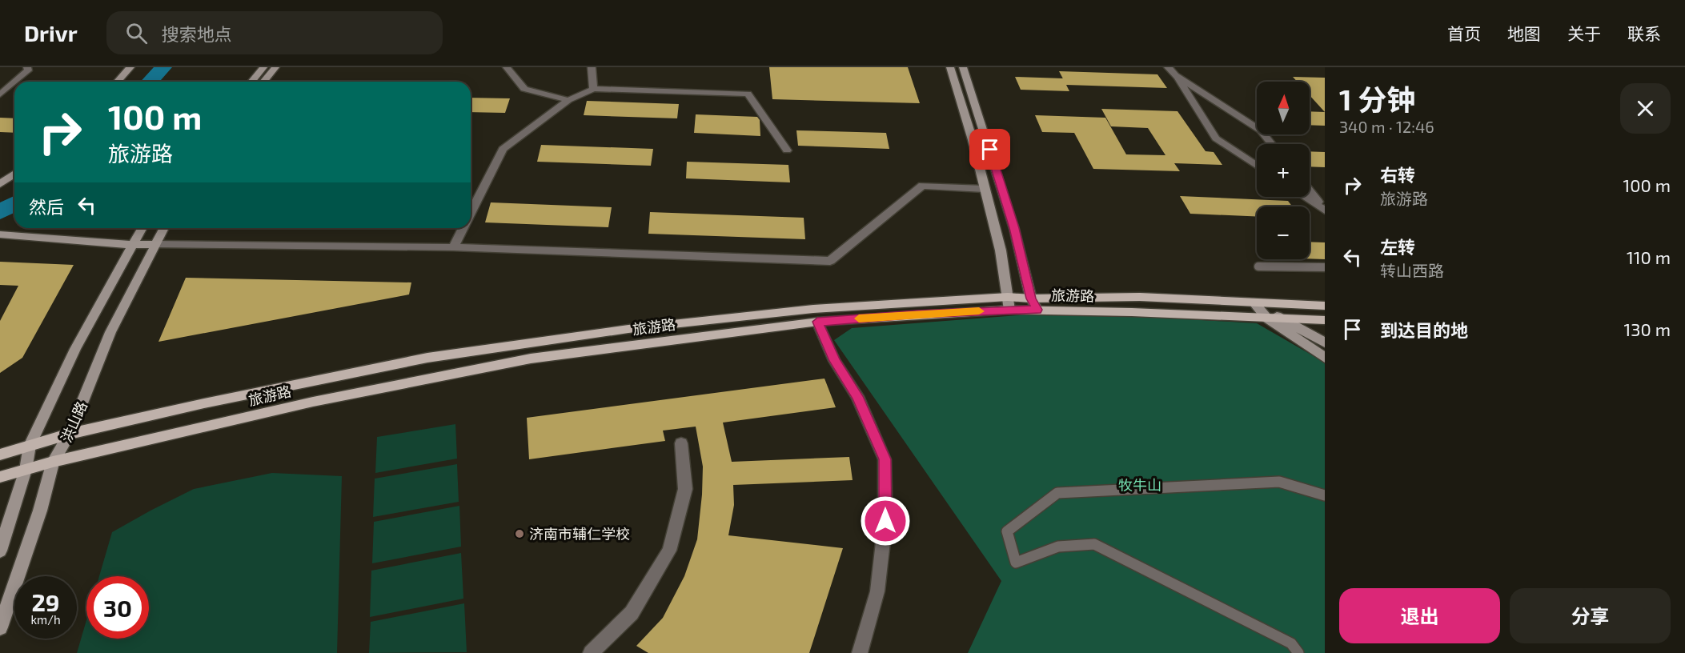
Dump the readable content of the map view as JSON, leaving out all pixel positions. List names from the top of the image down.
{
  "streets": {
    "main road": ["旅游路", "洪山路"]
  },
  "crossings": [
    ["旅游路", "洪山路"]
  ],
  "parks": ["牧牛山"],
  "places": ["济南市辅仁学校"],
  "north": "top",
  "page": {
    "header": "Drivr",
    "search": "搜索地点",
    "nav": [
      "首页",
      "地图",
      "关于",
      "联系"
    ],
    "heading": ["1 分钟", "340 m · 12:46"],
    "map_buttons": ["+", "−"],
    "turn": ["100 m", "旅游路"],
    "list": [
      {
        "name": "右转",
        "note": "旅游路",
        "value": "100 m"
      },
      {
        "name": "左转",
        "note": "转山西路",
        "value": "110 m"
      },
      {
        "name": "到达目的地",
        "value": "130 m"
      }
    ],
    "then": "然后",
    "speed": "29 km/h",
    "limit": "30",
    "buttons": ["退出", "分享"]
  }
}
